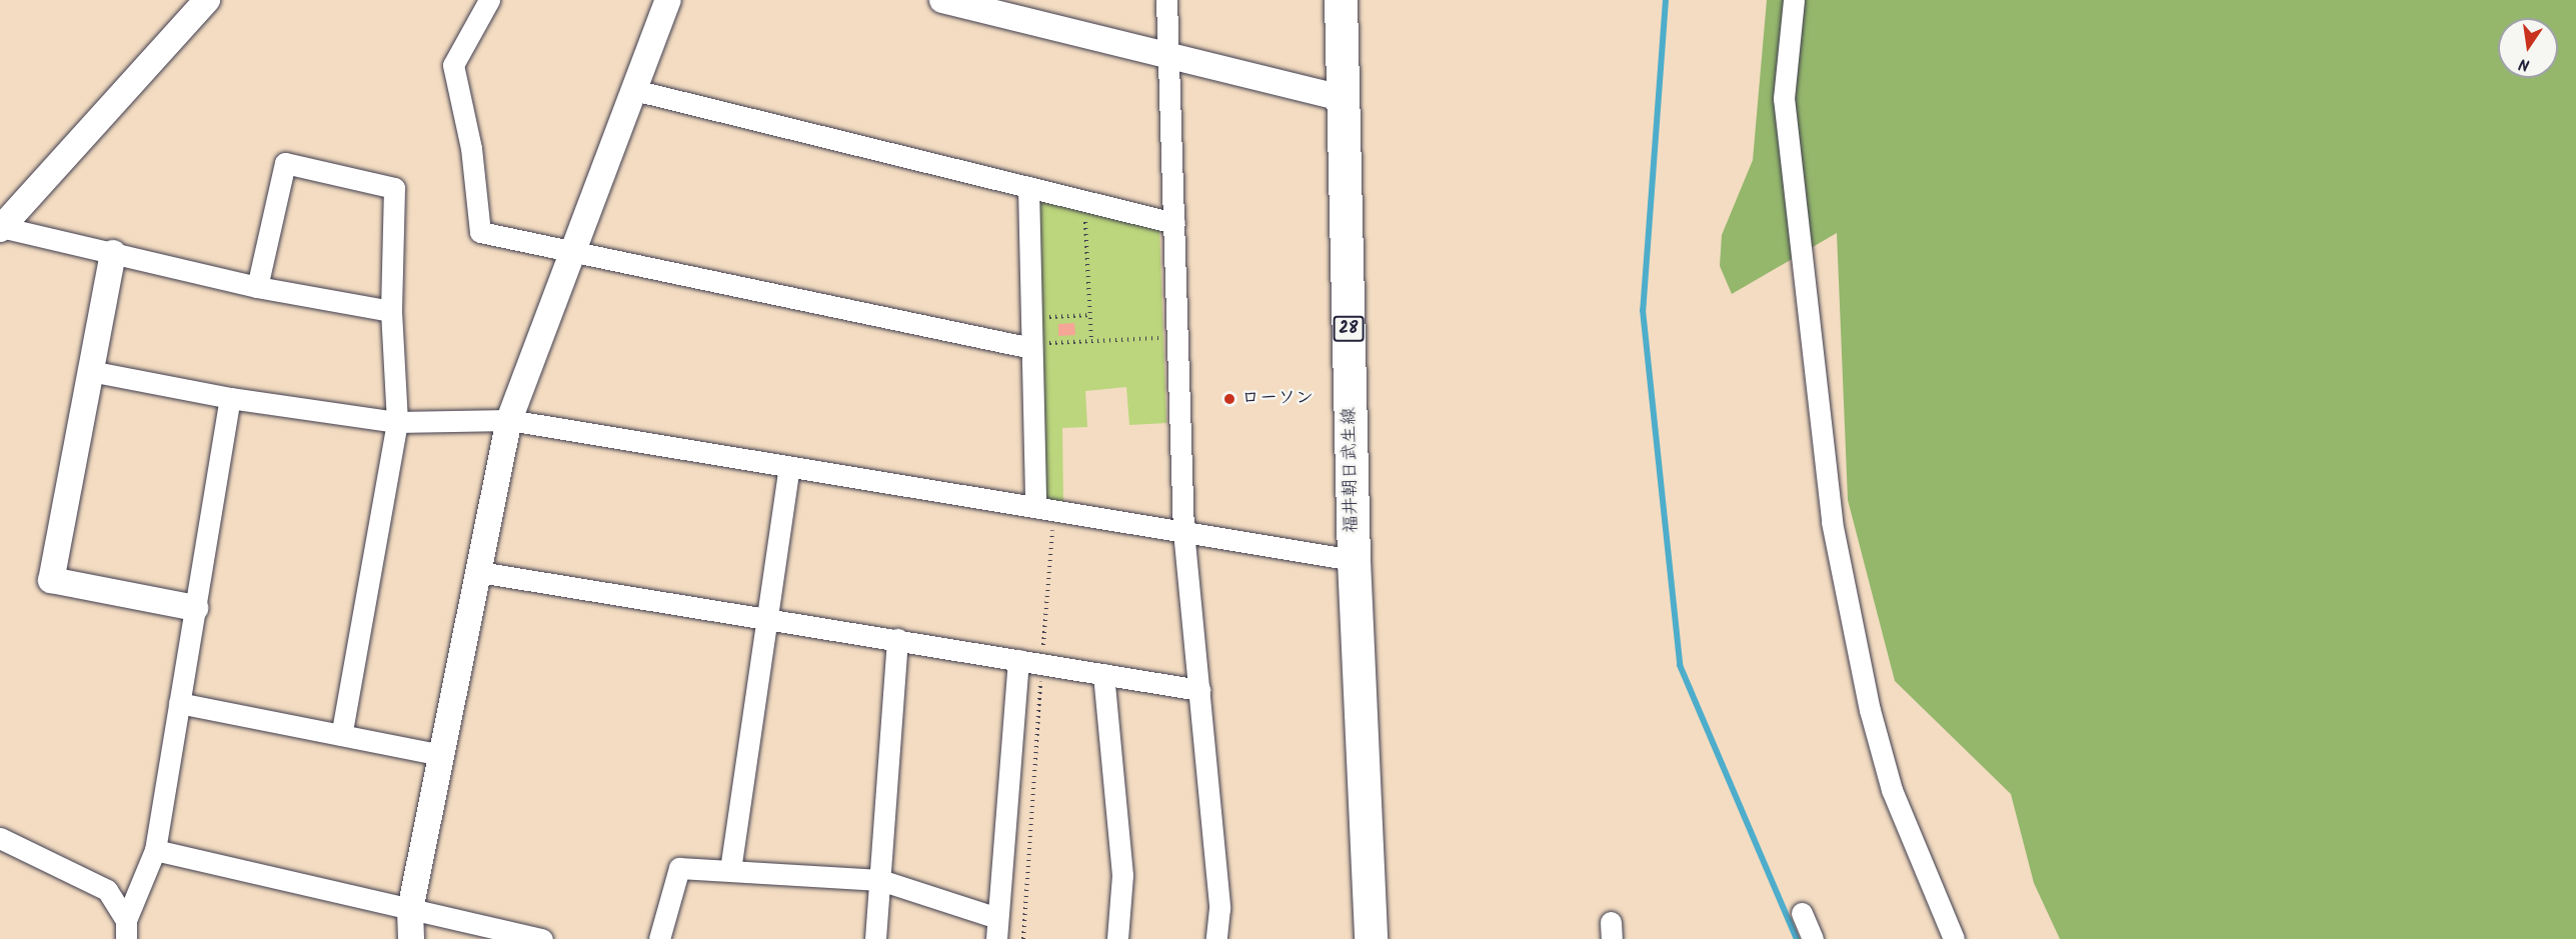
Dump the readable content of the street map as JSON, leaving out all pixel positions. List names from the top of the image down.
{
  "streets": {
    "main road": ["28", "福井朝日武生線"]
  },
  "places": ["ローソン"],
  "north": "bottom"
}
